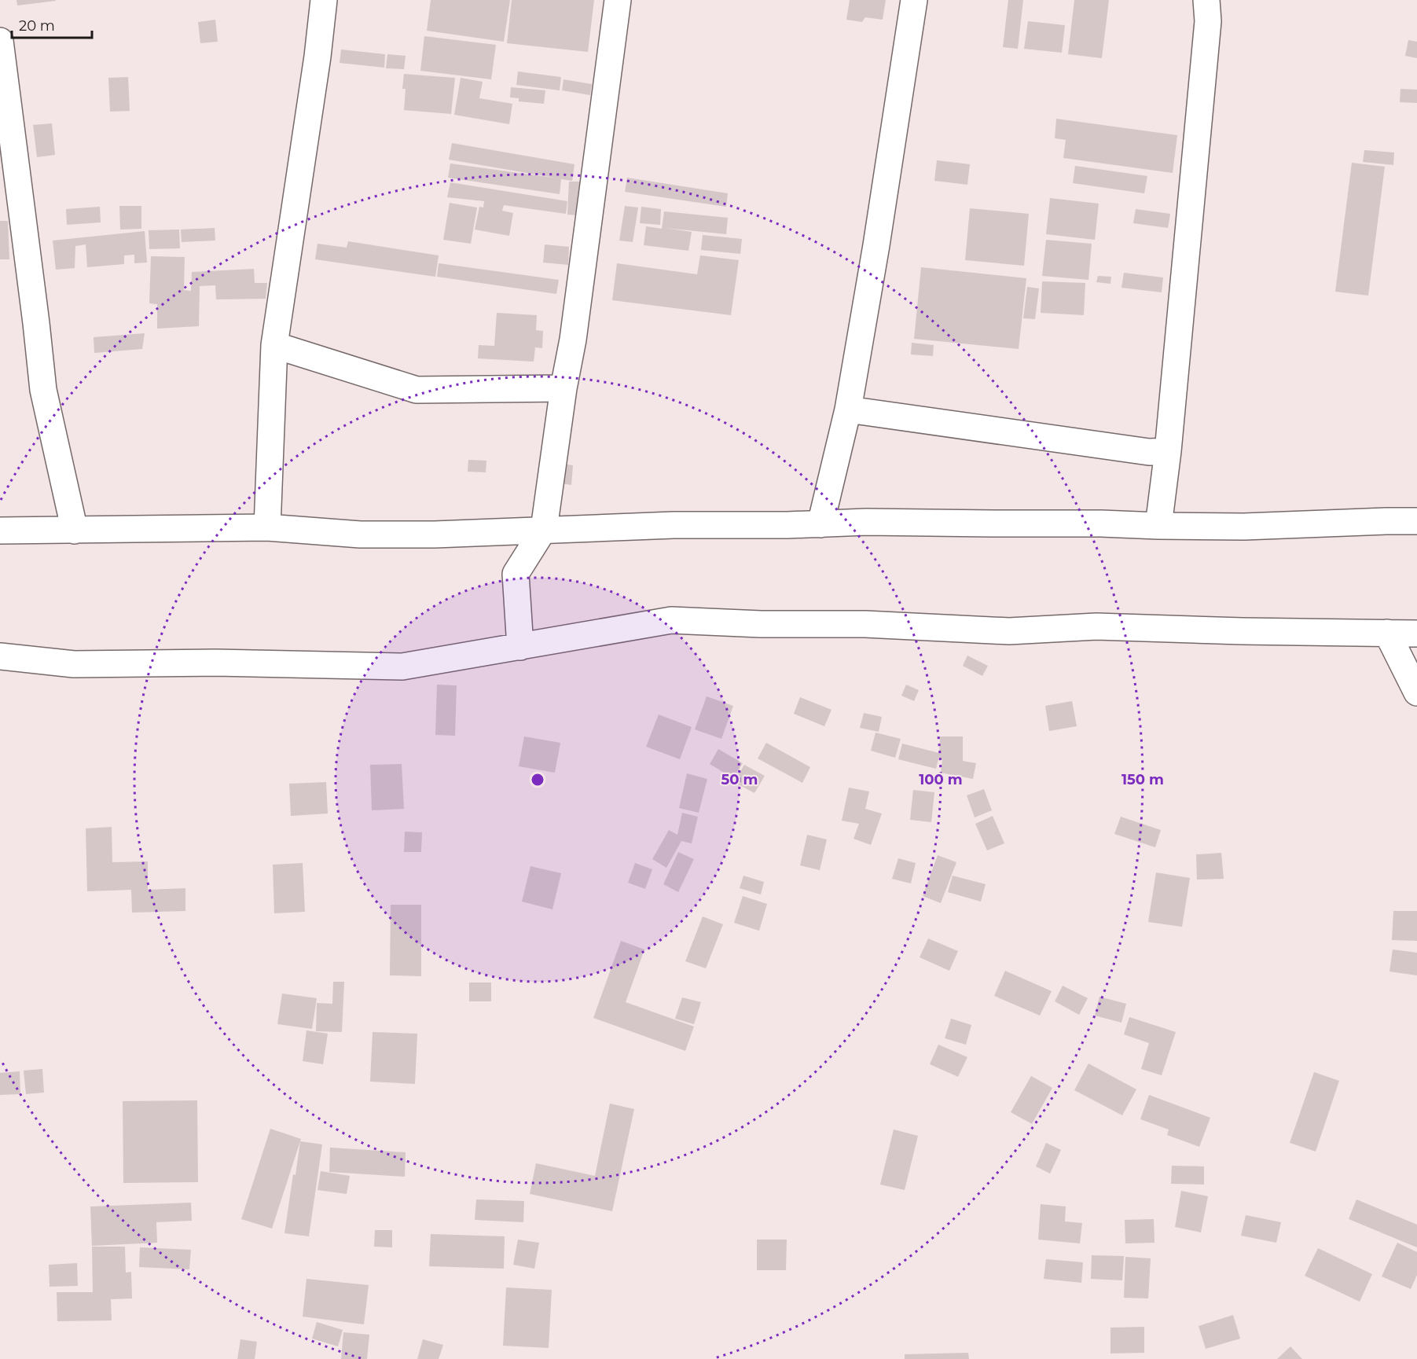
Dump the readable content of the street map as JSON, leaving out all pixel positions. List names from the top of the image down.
{
  "scale_bar": "20 m",
  "rings": ["50 m", "100 m", "150 m"]
}
